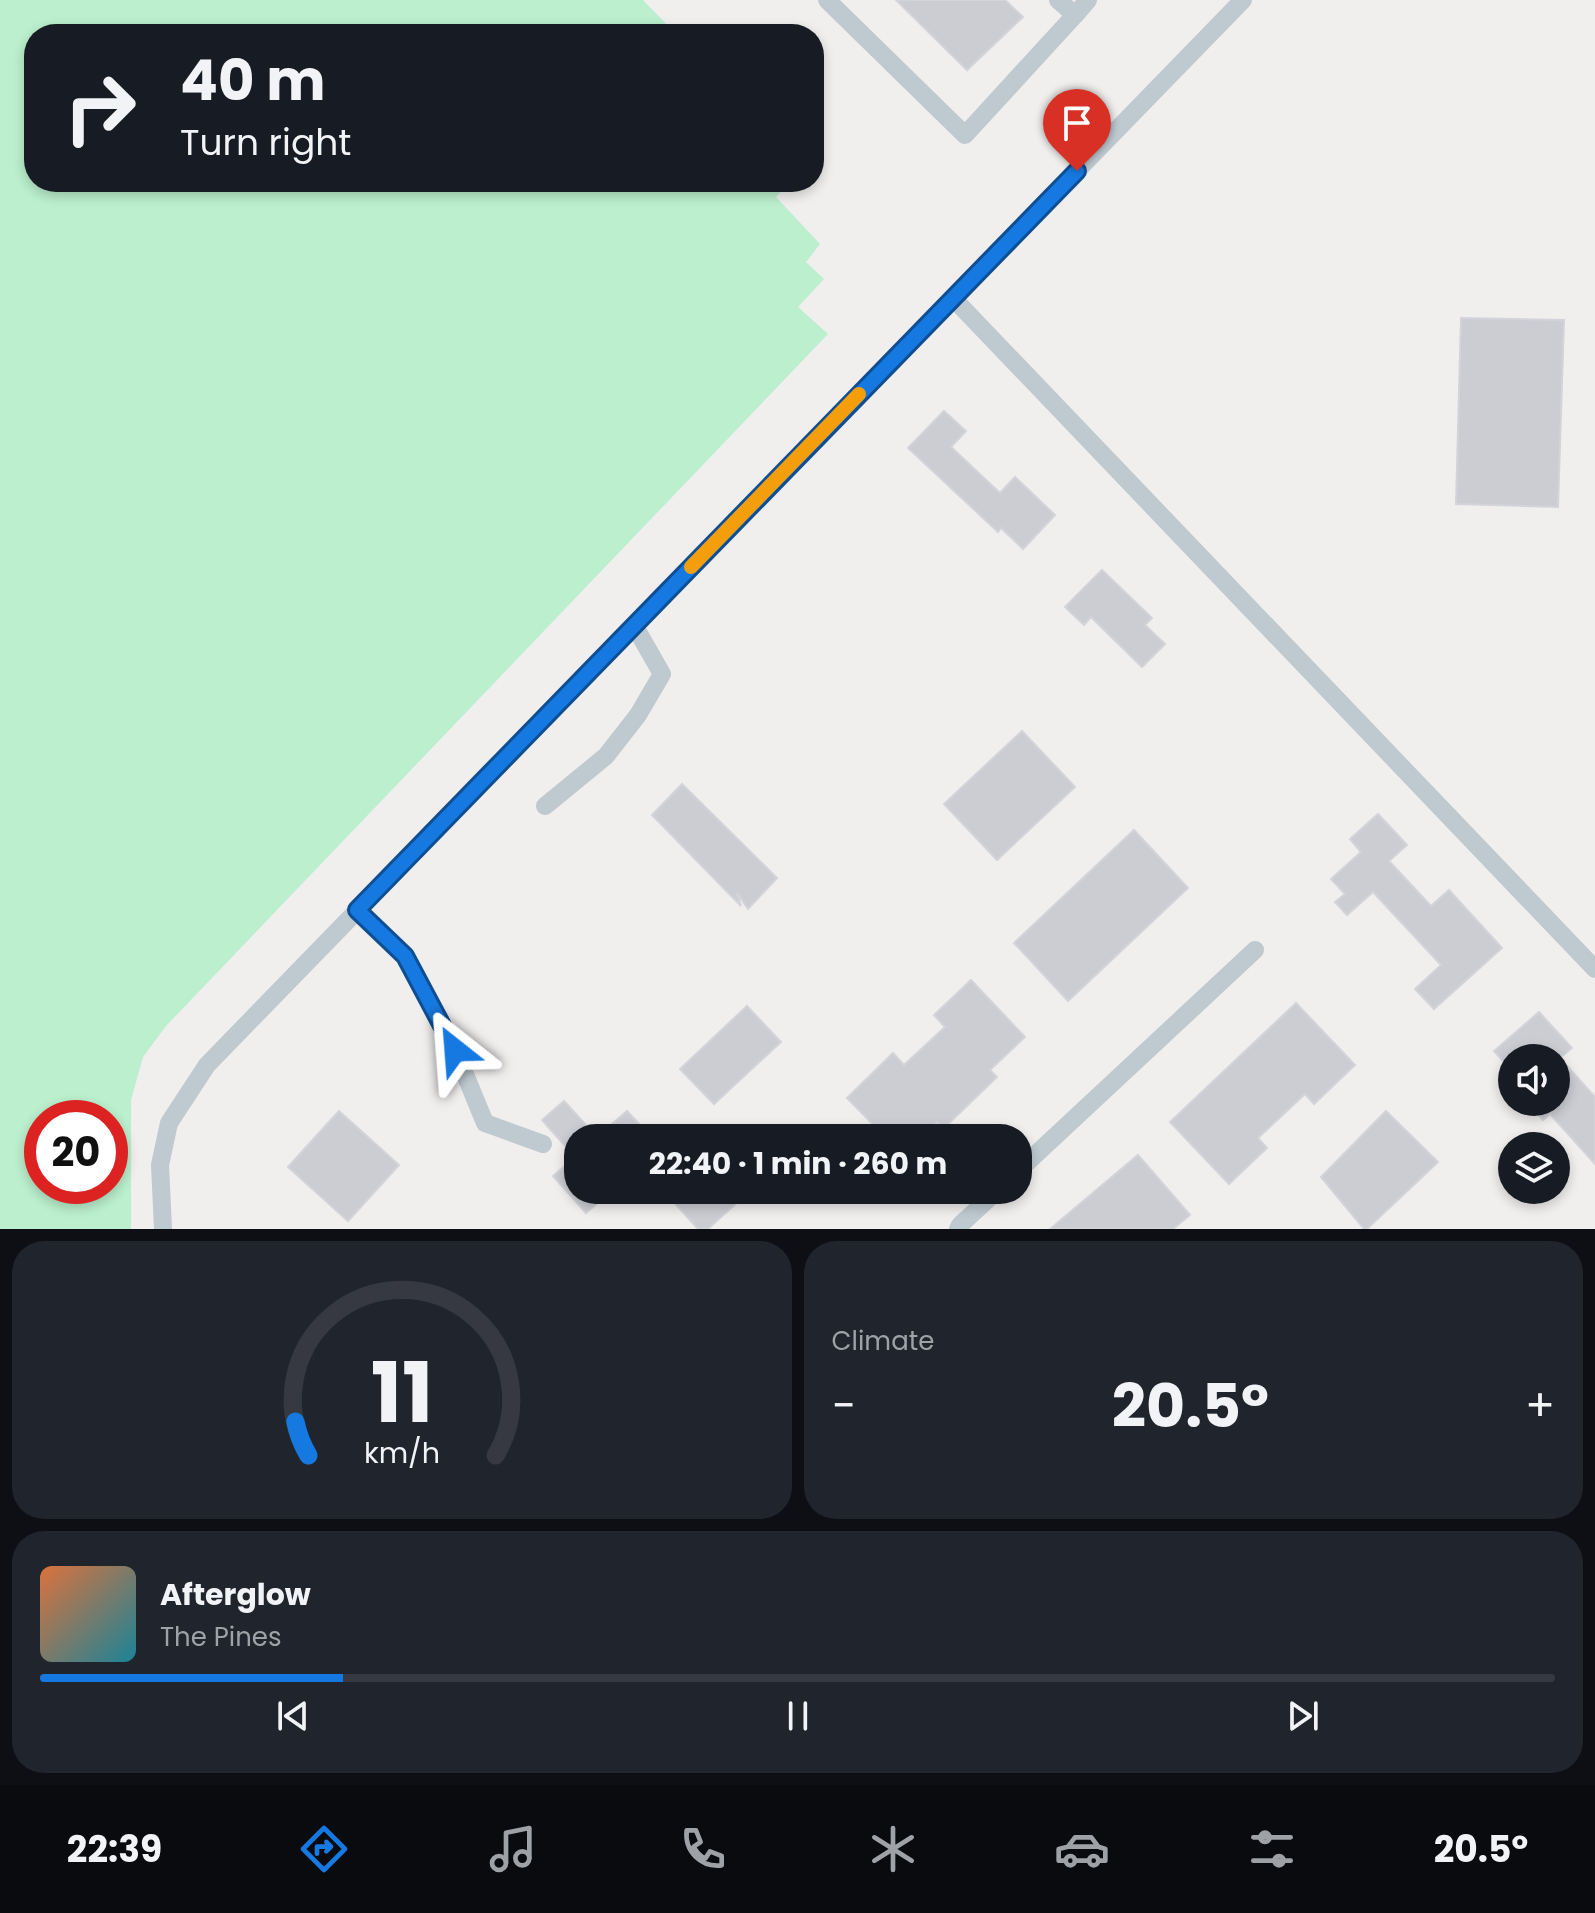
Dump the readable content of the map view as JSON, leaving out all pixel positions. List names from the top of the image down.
{
  "page": {
    "turn": ["40 m", "Turn right"],
    "limit": "20",
    "trip": "22:40 · 1 min · 260 m",
    "tile": "Climate",
    "heat": ["−", "20.5°", "+"],
    "song": ["Afterglow", "The Pines"],
    "tabs": ["22:39", "20.5°"],
    "gauge": ["11", "km/h"]
  }
}
